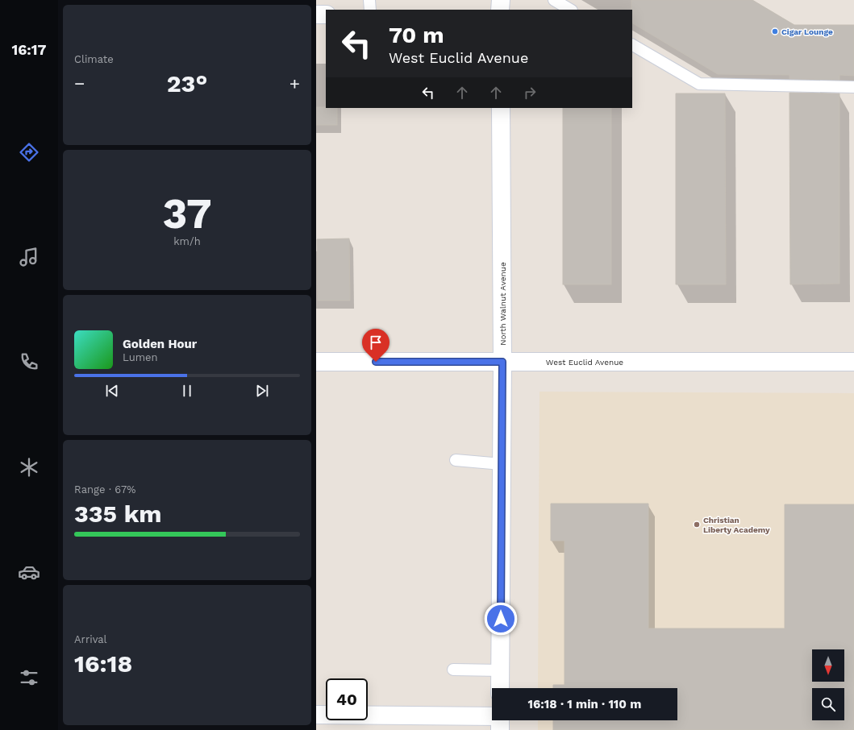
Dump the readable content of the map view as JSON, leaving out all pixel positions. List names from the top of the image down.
{
  "streets": {
    "street": ["North Walnut Avenue", "West Euclid Avenue"]
  },
  "crossings": [
    ["North Walnut Avenue", "West Euclid Avenue"]
  ],
  "places": ["Cigar Lounge", "Christian Liberty Academy"],
  "north": "bottom",
  "page": {
    "tabs": "16:17",
    "tile": [
      "Climate",
      ["37", "km/h"],
      ["Range · 67%", "335 km"],
      ["Arrival", "16:18"]
    ],
    "turn": ["70 m", "West Euclid Avenue"],
    "heat": ["−", "23°", "+"],
    "song": ["Golden Hour", "Lumen"],
    "limit": "40",
    "trip": "16:18 · 1 min · 110 m"
  }
}
